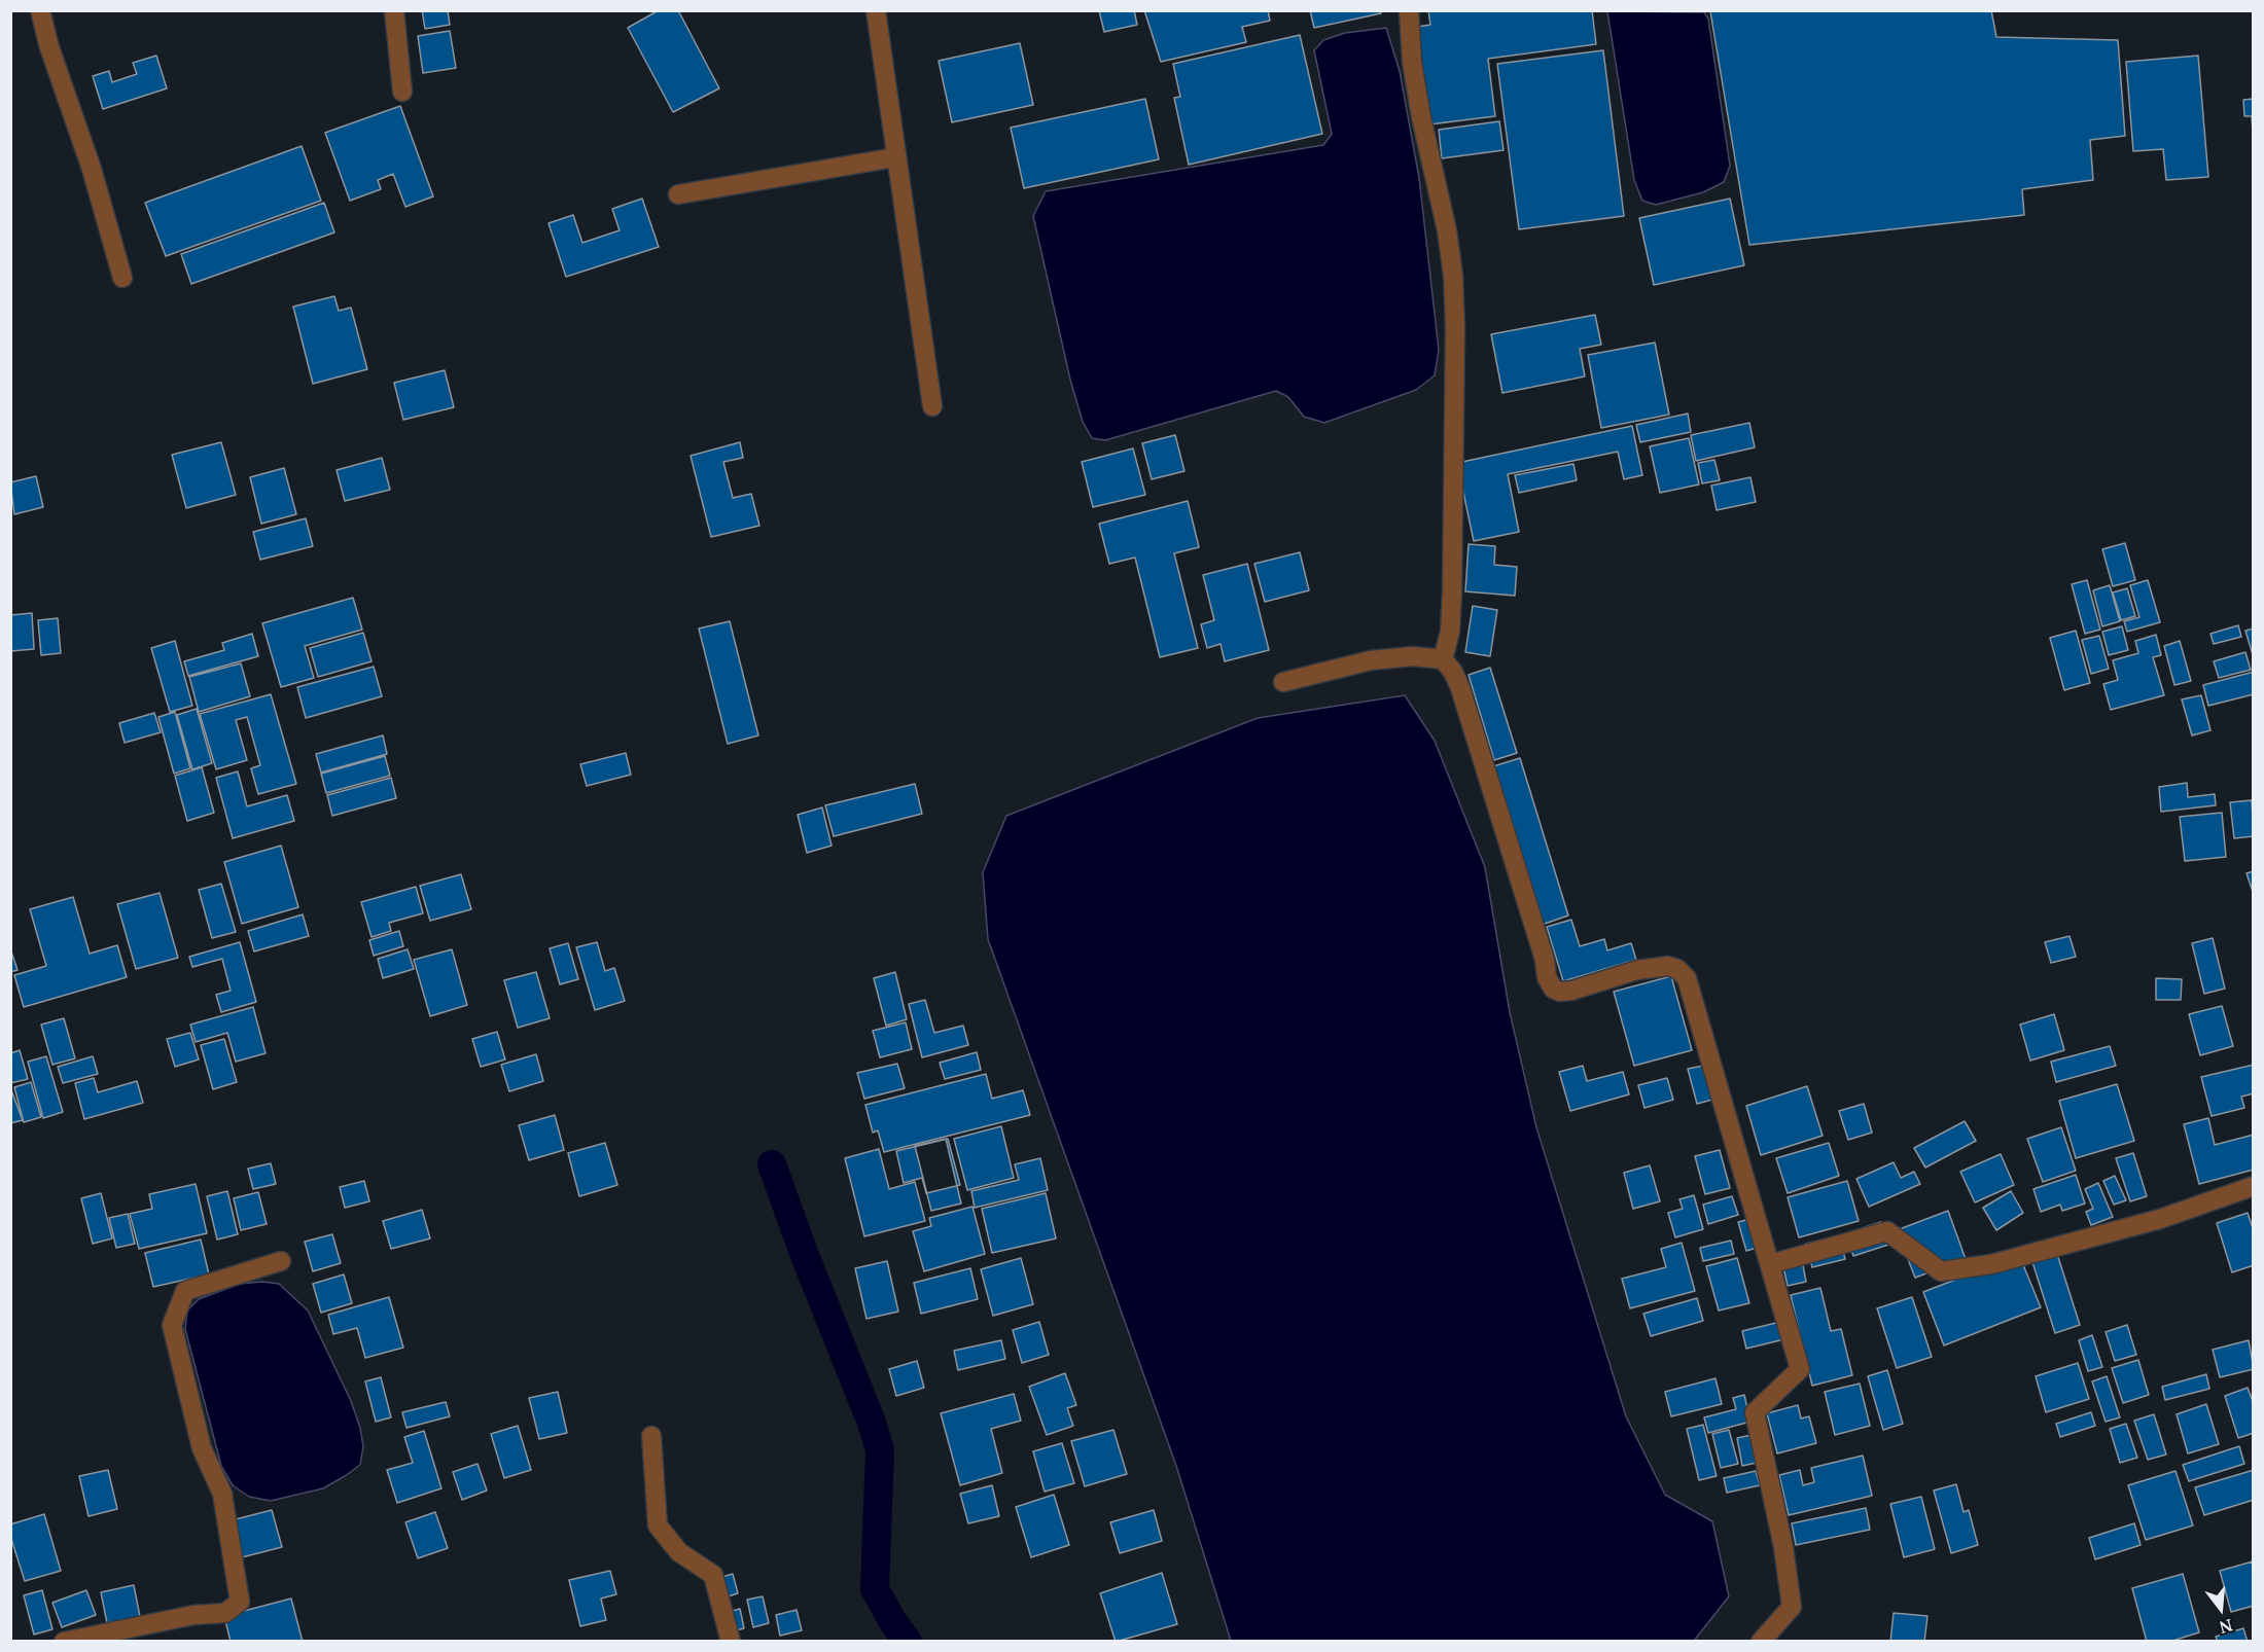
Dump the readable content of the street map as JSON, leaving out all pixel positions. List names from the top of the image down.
{
  "north": "bottom"
}
